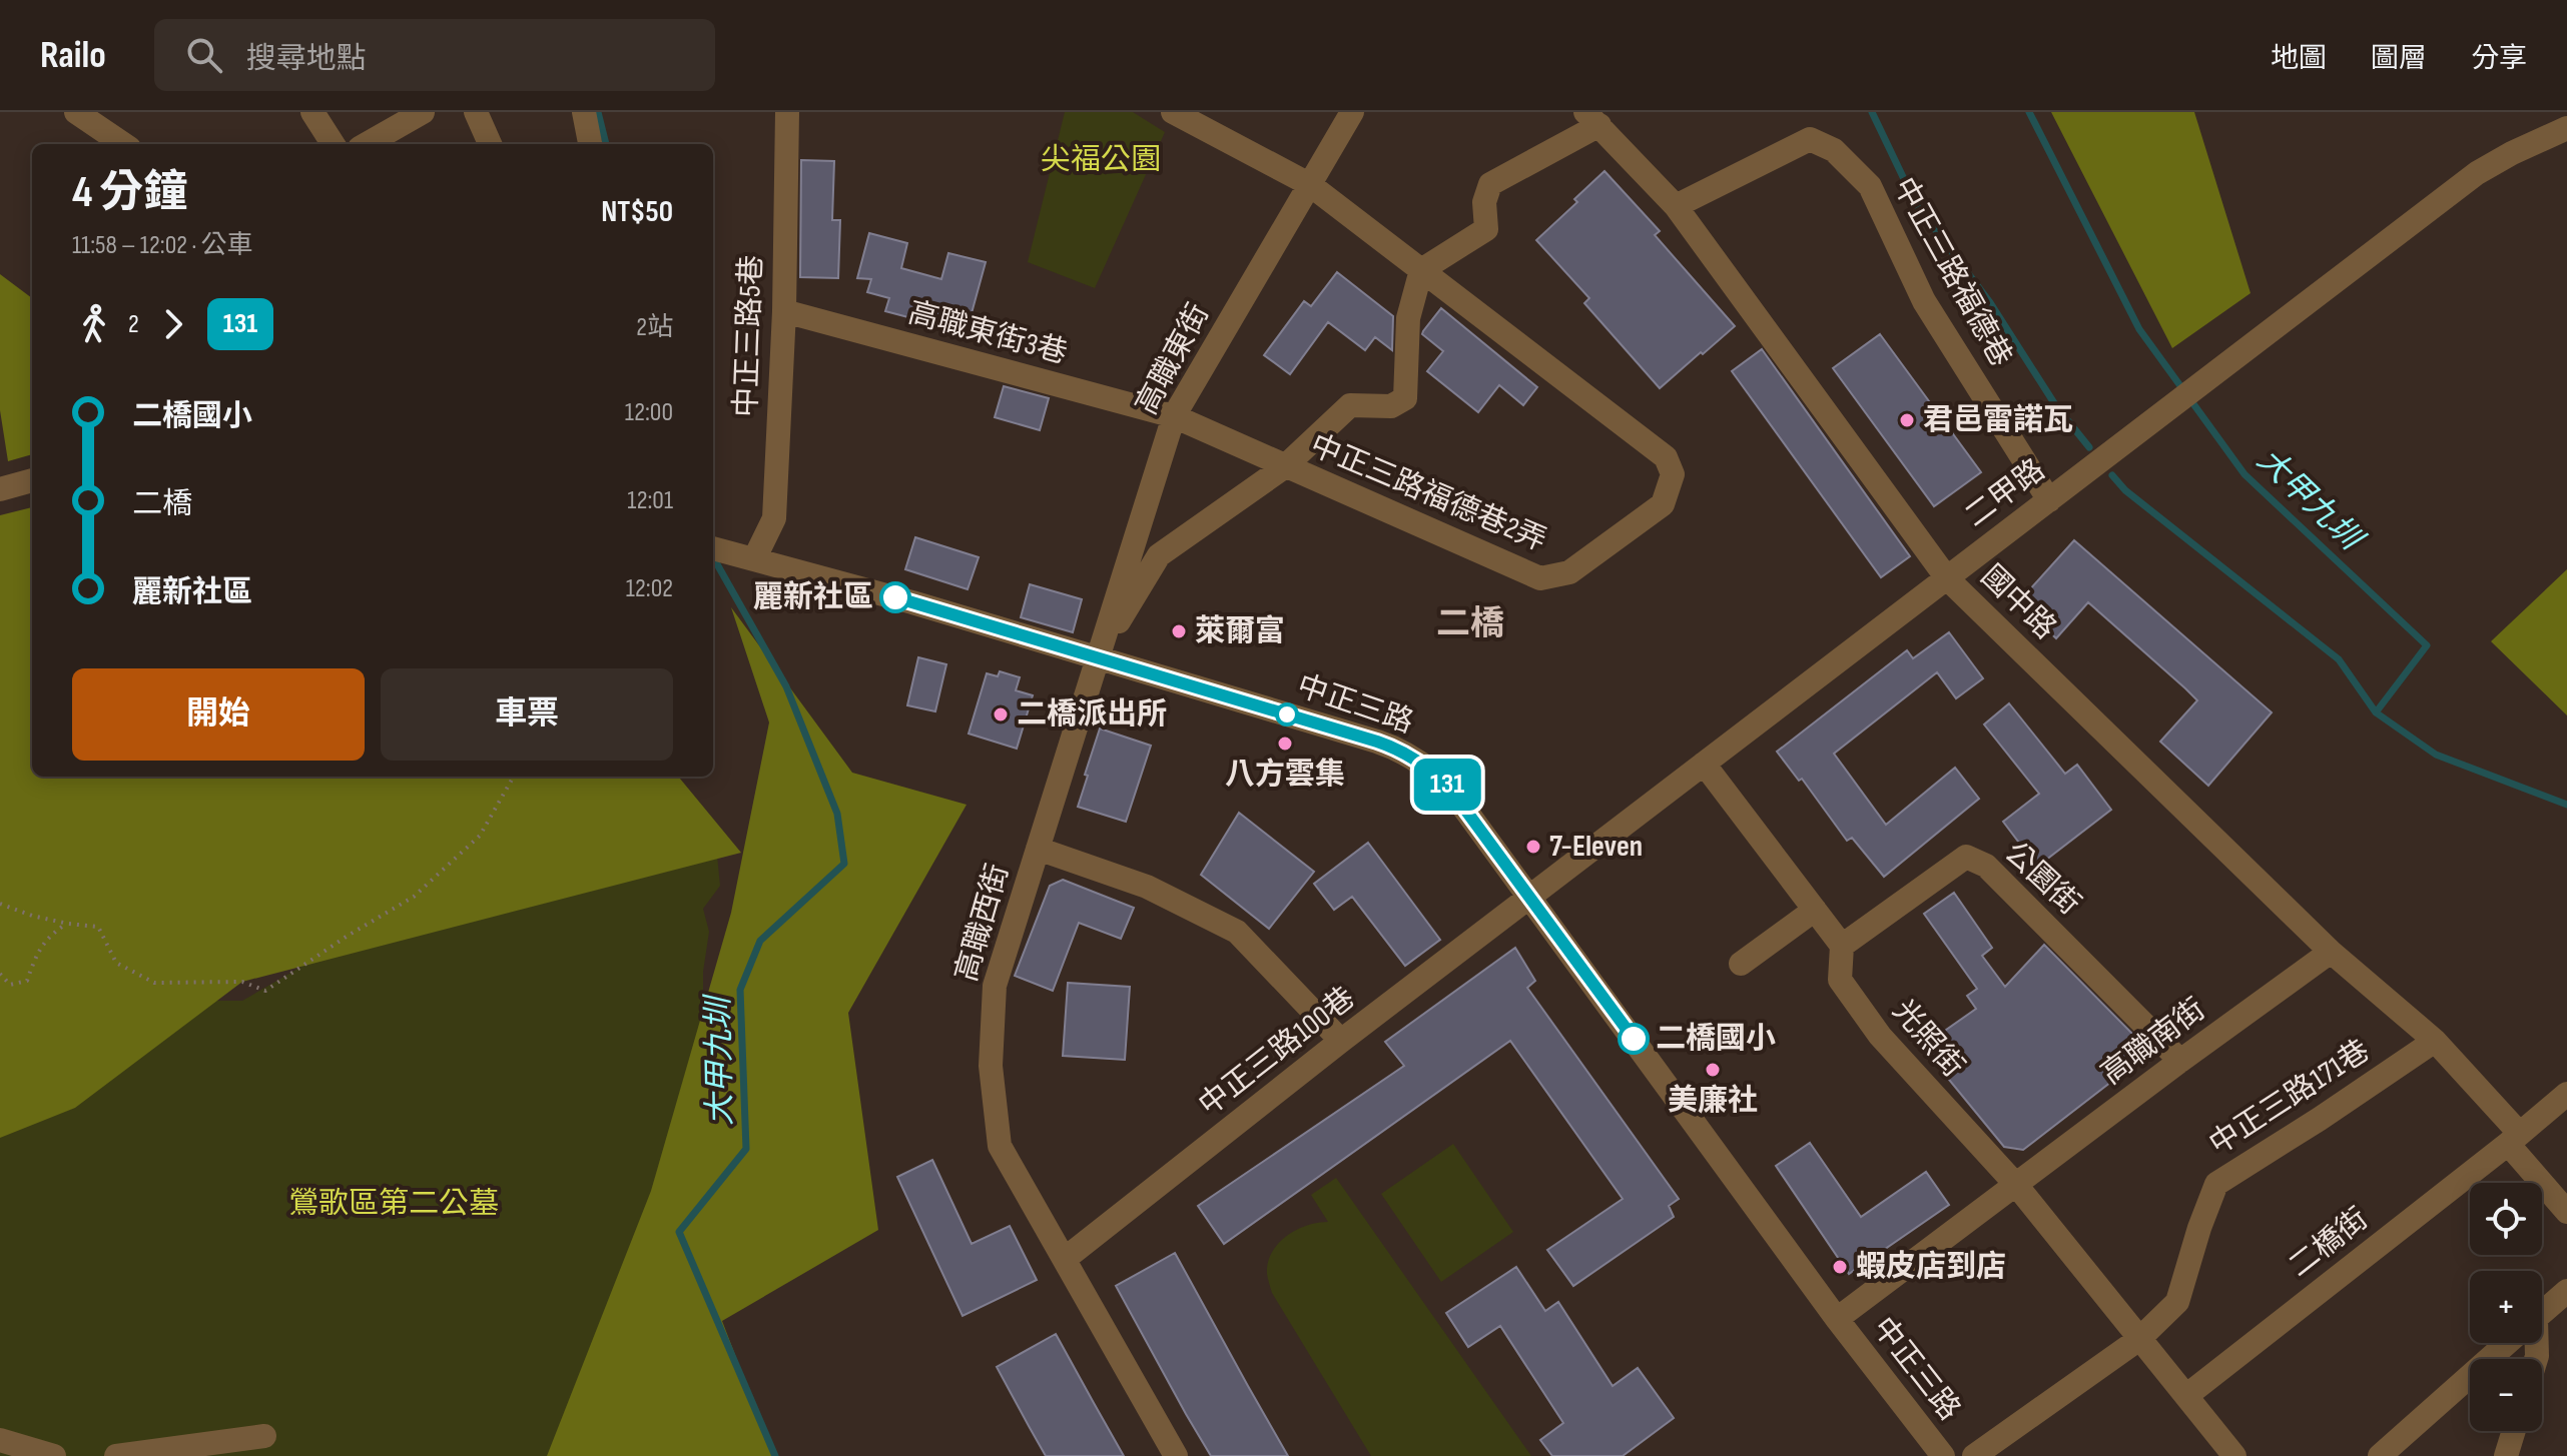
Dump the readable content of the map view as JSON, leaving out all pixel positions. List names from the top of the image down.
{
  "streets": {
    "street": [
      "中正三路福德巷",
      "高職東街3巷",
      "中正三路5巷",
      "高職東街",
      "中正三路福德巷2弄",
      "二甲路",
      "國中路",
      "中正三路",
      "公園街",
      "高職西街",
      "光照街",
      "高職南街",
      "中正三路100巷",
      "中正三路171巷",
      "二橋街"
    ]
  },
  "crossings": [
    ["中正三路福德巷", "二甲路"],
    ["中正三路福德巷", "國中路"],
    ["高職東街3巷", "中正三路5巷"],
    ["高職東街3巷", "高職東街"],
    ["高職東街3巷", "中正三路福德巷2弄"],
    ["中正三路5巷", "中正三路"],
    ["高職東街", "中正三路福德巷2弄"],
    ["高職東街", "中正三路"],
    ["高職東街", "高職西街"],
    ["二甲路", "國中路"],
    ["二甲路", "中正三路"],
    ["二甲路", "中正三路100巷"],
    ["國中路", "高職南街"],
    ["中正三路", "高職西街"],
    ["中正三路", "高職南街"],
    ["中正三路", "中正三路100巷"],
    ["公園街", "光照街"],
    ["公園街", "高職南街"],
    ["高職西街", "中正三路100巷"],
    ["光照街", "高職南街"],
    ["光照街", "中正三路171巷"]
  ],
  "districts": ["二橋"],
  "water": ["大甲九圳"],
  "parks": ["尖福公園", "鶯歌區第二公墓"],
  "places": [
    "君邑雷諾瓦",
    "麗新社區",
    "萊爾富",
    "二橋派出所",
    "八方雲集",
    "7-Eleven",
    "二橋國小",
    "美廉社",
    "蝦皮店到店"
  ],
  "lines": ["bus line 131"],
  "page": {
    "header": "Railo",
    "search": "搜尋地點",
    "nav": ["地圖", "圖層", "分享"],
    "on_map": "131",
    "heading": ["4 分鐘", "11:58 – 12:02 · 公車", "NT$50"],
    "legs": ["2", "131", "2站"],
    "list": [
      {
        "name": "二橋國小",
        "value": "12:00"
      },
      {
        "name": "二橋",
        "value": "12:01"
      },
      {
        "name": "麗新社區",
        "value": "12:02"
      }
    ],
    "buttons": ["開始", "車票"],
    "map_buttons": ["+", "−"]
  }
}
